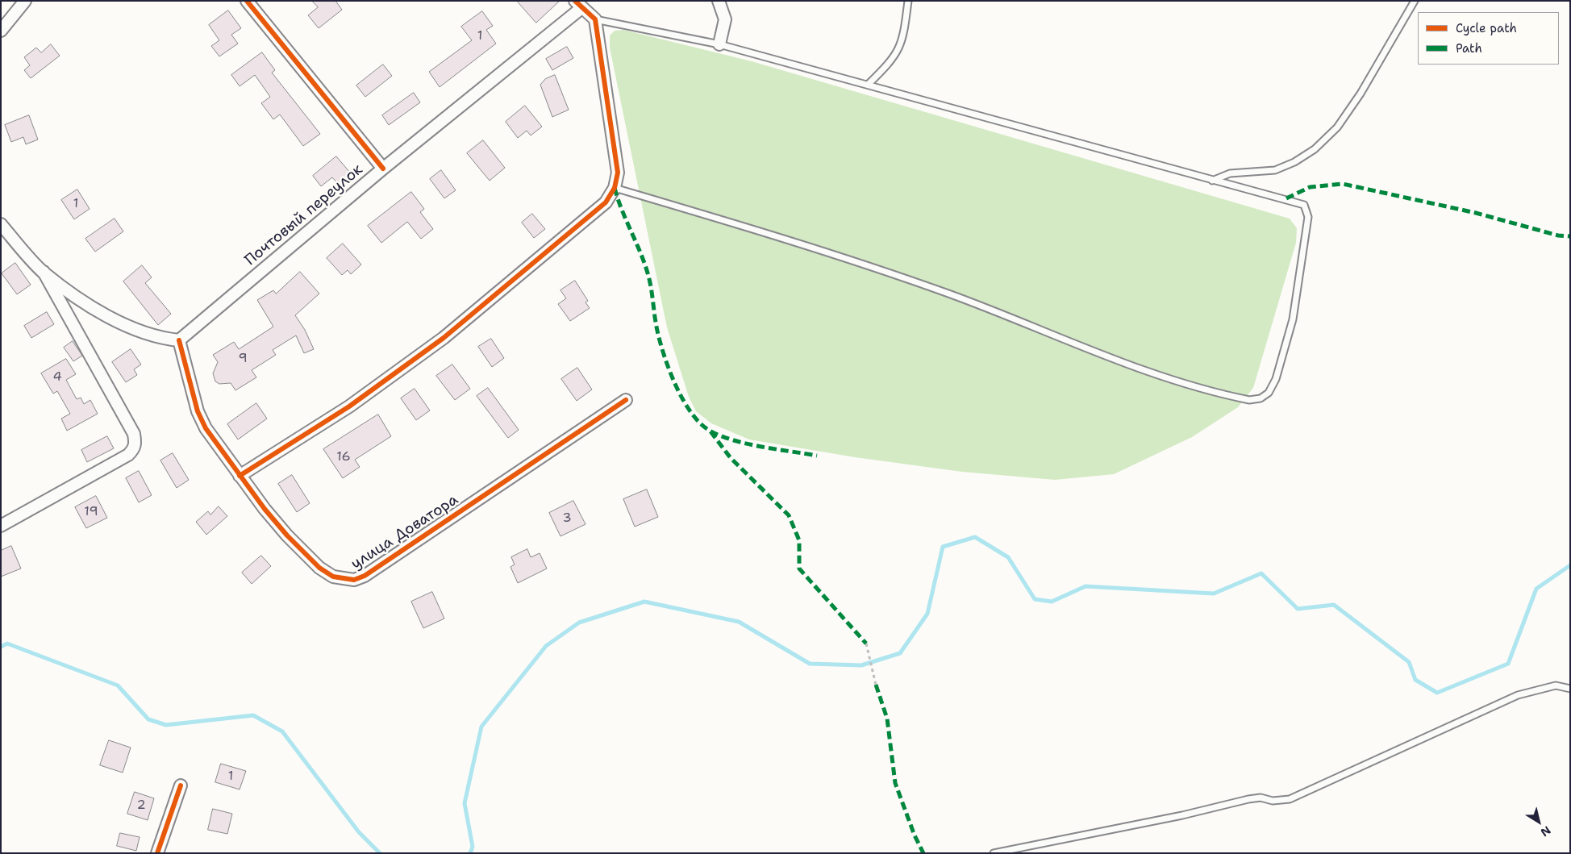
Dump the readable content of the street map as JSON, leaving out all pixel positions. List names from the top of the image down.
{
  "streets": {
    "street": ["Почтовый переулок", "улица Доватора"]
  },
  "crossings": [
    ["Почтовый переулок", "улица Доватора"]
  ],
  "house_numbers": [
    "1",
    "1",
    "9",
    "4",
    "16",
    "19",
    "3",
    "1",
    "2"
  ],
  "legend": ["Cycle path", "Path"],
  "north": "bottom right"
}
